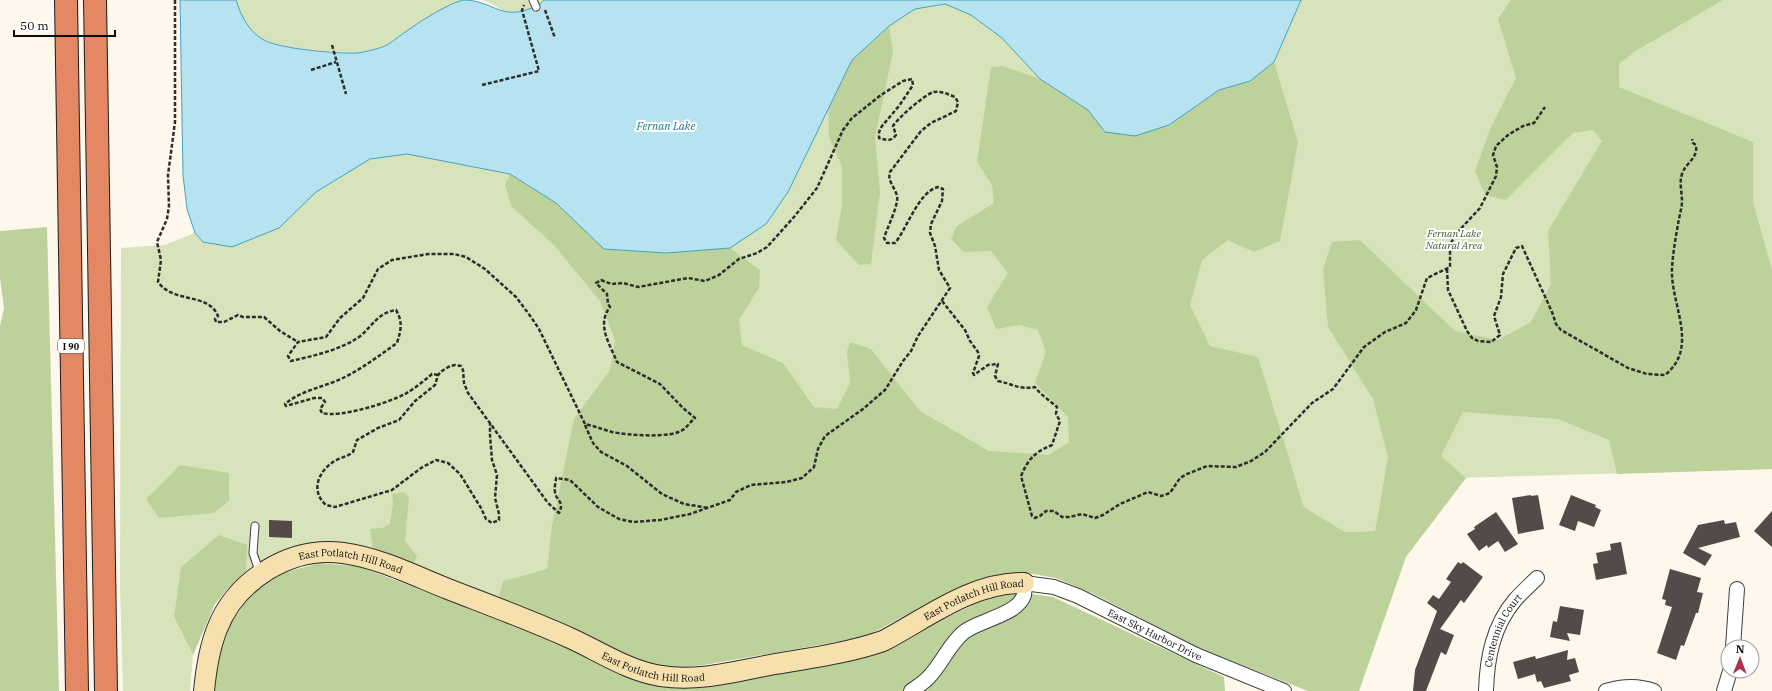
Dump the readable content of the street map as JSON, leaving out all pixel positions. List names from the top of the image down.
{
  "streets": {
    "highway": ["I 90"],
    "street": ["East Potlatch Hill Road", "Centennial Court", "East Sky Harbor Drive"]
  },
  "crossings": [
    ["East Potlatch Hill Road", "East Sky Harbor Drive"]
  ],
  "water": ["Fernan Lake"],
  "parks": ["Fernan Lake Natural Area"],
  "scale_bar": "50 m",
  "north": "top"
}
